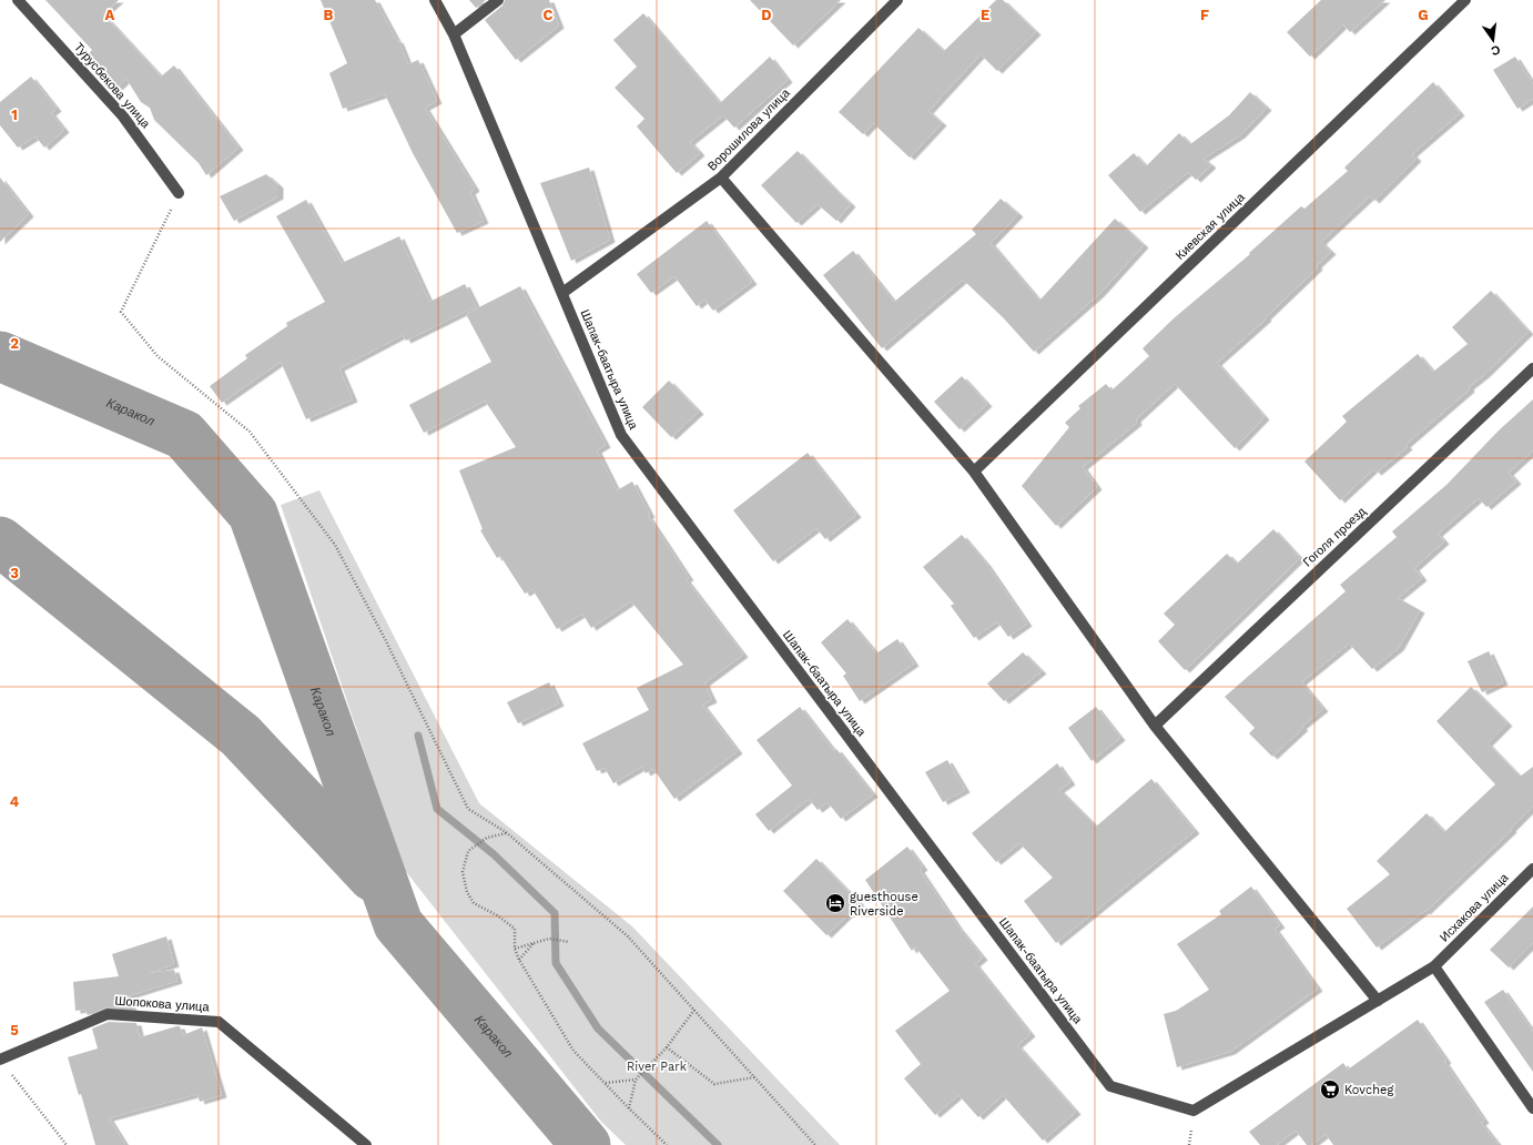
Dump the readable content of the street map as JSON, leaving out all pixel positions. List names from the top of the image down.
{
  "streets": {
    "street": [
      "Турусбекова улица",
      "Ворошилова улица",
      "Киевская улица",
      "Шапак-баатыра улица",
      "Гоголя проезд",
      "Исхакова улица",
      "Шопокова улица"
    ]
  },
  "crossings": [
    ["Ворошилова улица", "Шапак-баатыра улица"],
    ["Шапак-баатыра улица", "Исхакова улица"]
  ],
  "water": ["Каракол"],
  "parks": ["River Park"],
  "places": {
    "hotel": ["guesthouse Riverside"],
    "supermarket": ["Kovcheg"]
  },
  "north": "bottom",
  "grid": {
    "columns": [
      "A",
      "B",
      "C",
      "D",
      "E",
      "F",
      "G"
    ],
    "rows": [
      "1",
      "2",
      "3",
      "4",
      "5"
    ]
  }
}
